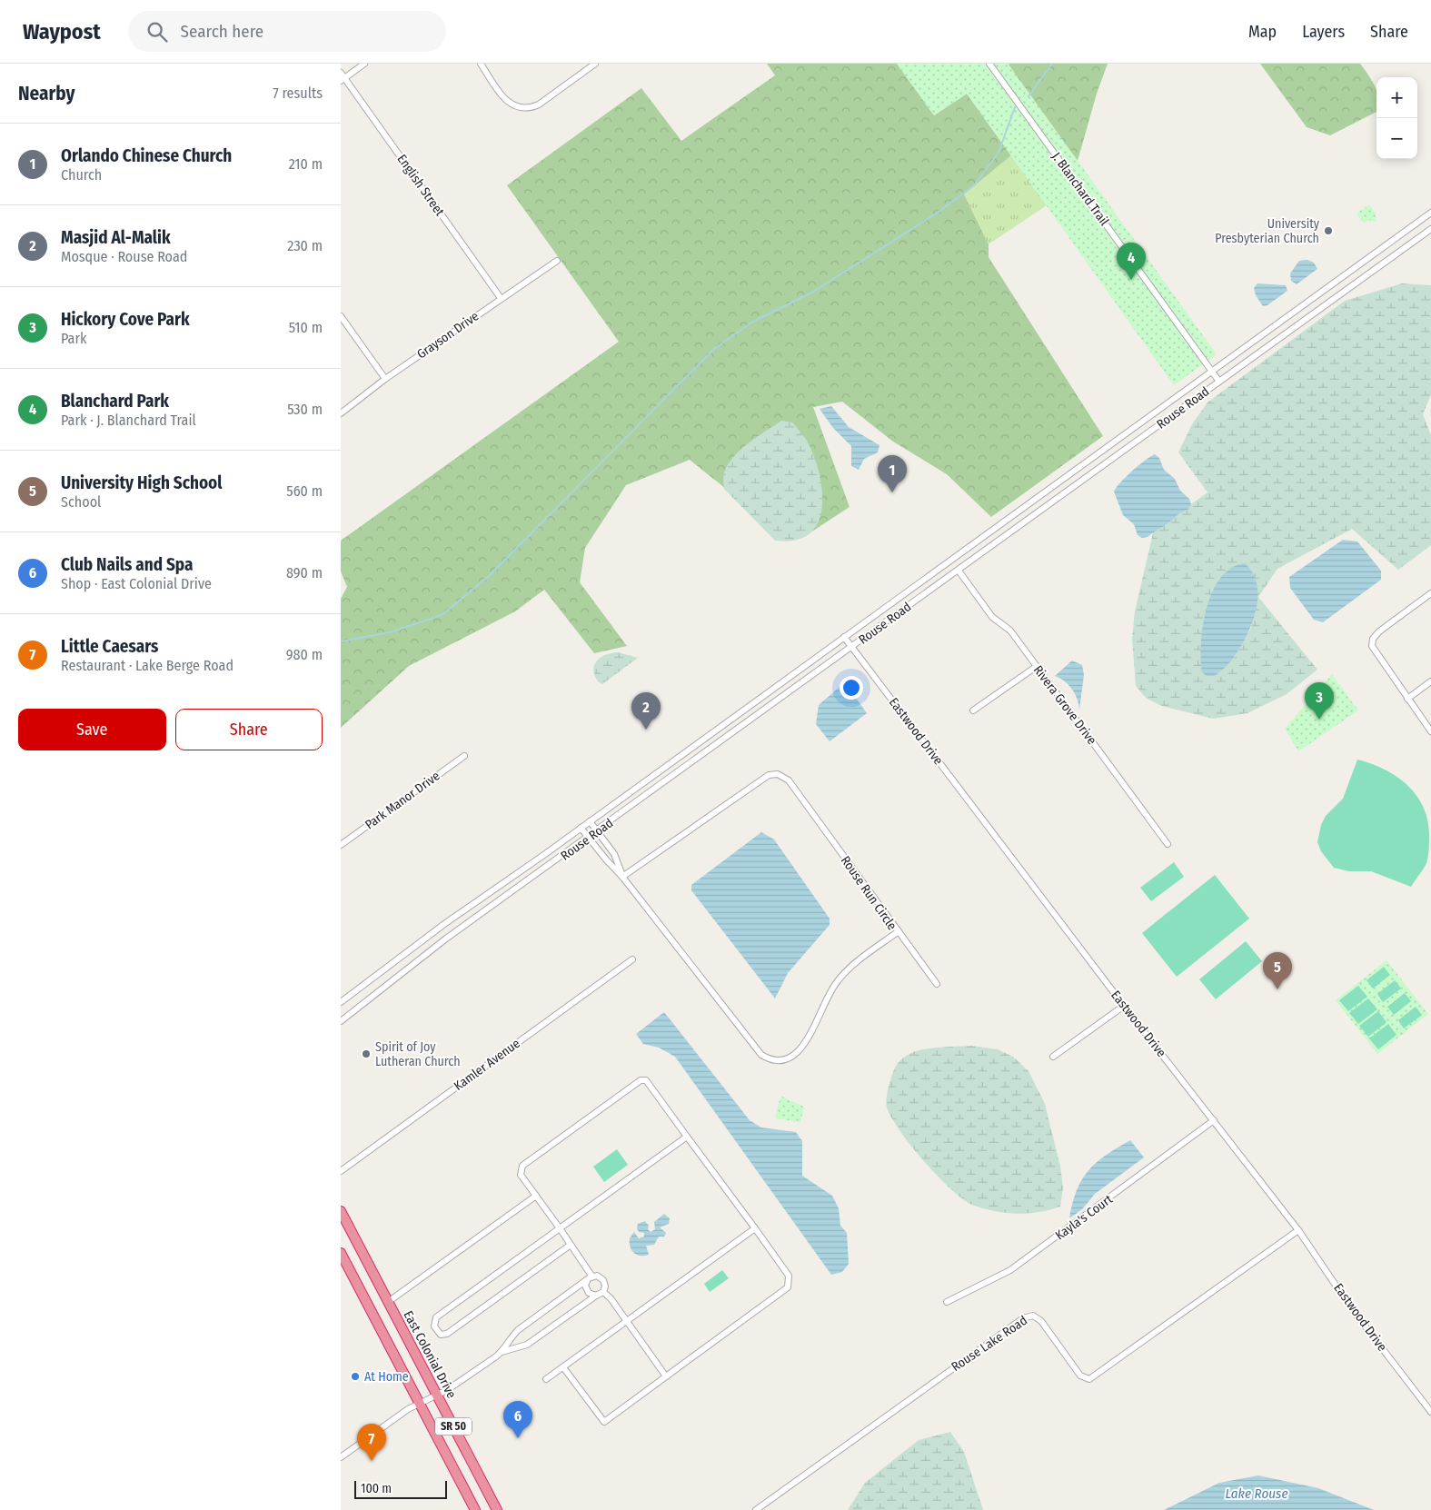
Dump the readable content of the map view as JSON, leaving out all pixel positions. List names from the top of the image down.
{
  "streets": {
    "highway": ["East Colonial Drive", "SR 50"],
    "street": [
      "English Street",
      "J. Blanchard Trail",
      "Grayson Drive",
      "Rouse Road",
      "Rivera Grove Drive",
      "Eastwood Drive",
      "Park Manor Drive",
      "Rouse Run Circle",
      "Kamler Avenue",
      "Kayla's Court",
      "Rouse Lake Road"
    ]
  },
  "crossings": [
    ["English Street", "Grayson Drive"],
    ["J. Blanchard Trail", "Rouse Road"],
    ["Rouse Road", "Rivera Grove Drive"],
    ["Rouse Road", "Eastwood Drive"],
    ["Rouse Road", "Rouse Run Circle"],
    ["Eastwood Drive", "Kayla's Court"],
    ["Eastwood Drive", "Rouse Lake Road"]
  ],
  "water": ["Lake Rouse"],
  "places": ["University Presbyterian Church", "Spirit of Joy Lutheran Church", "At Home"],
  "scale_bar": "100 m",
  "page": {
    "header": "Waypost",
    "search": "Search here",
    "nav": ["Map", "Layers", "Share"],
    "heading": ["Nearby", "7 results"],
    "map_buttons": ["+", "−"],
    "list": [
      {
        "mark": "1",
        "name": "Orlando Chinese Church",
        "note": "Church",
        "value": "210 m"
      },
      {
        "mark": "2",
        "name": "Masjid Al-Malik",
        "note": "Mosque · Rouse Road",
        "value": "230 m"
      },
      {
        "mark": "3",
        "name": "Hickory Cove Park",
        "note": "Park",
        "value": "510 m"
      },
      {
        "mark": "4",
        "name": "Blanchard Park",
        "note": "Park · J. Blanchard Trail",
        "value": "530 m"
      },
      {
        "mark": "5",
        "name": "University High School",
        "note": "School",
        "value": "560 m"
      },
      {
        "mark": "6",
        "name": "Club Nails and Spa",
        "note": "Shop · East Colonial Drive",
        "value": "890 m"
      },
      {
        "mark": "7",
        "name": "Little Caesars",
        "note": "Restaurant · Lake Berge Road",
        "value": "980 m"
      }
    ],
    "pins": [
      "4",
      "1",
      "3",
      "2",
      "5",
      "6",
      "7"
    ],
    "buttons": ["Save", "Share"],
    "scale": "100 m"
  }
}
